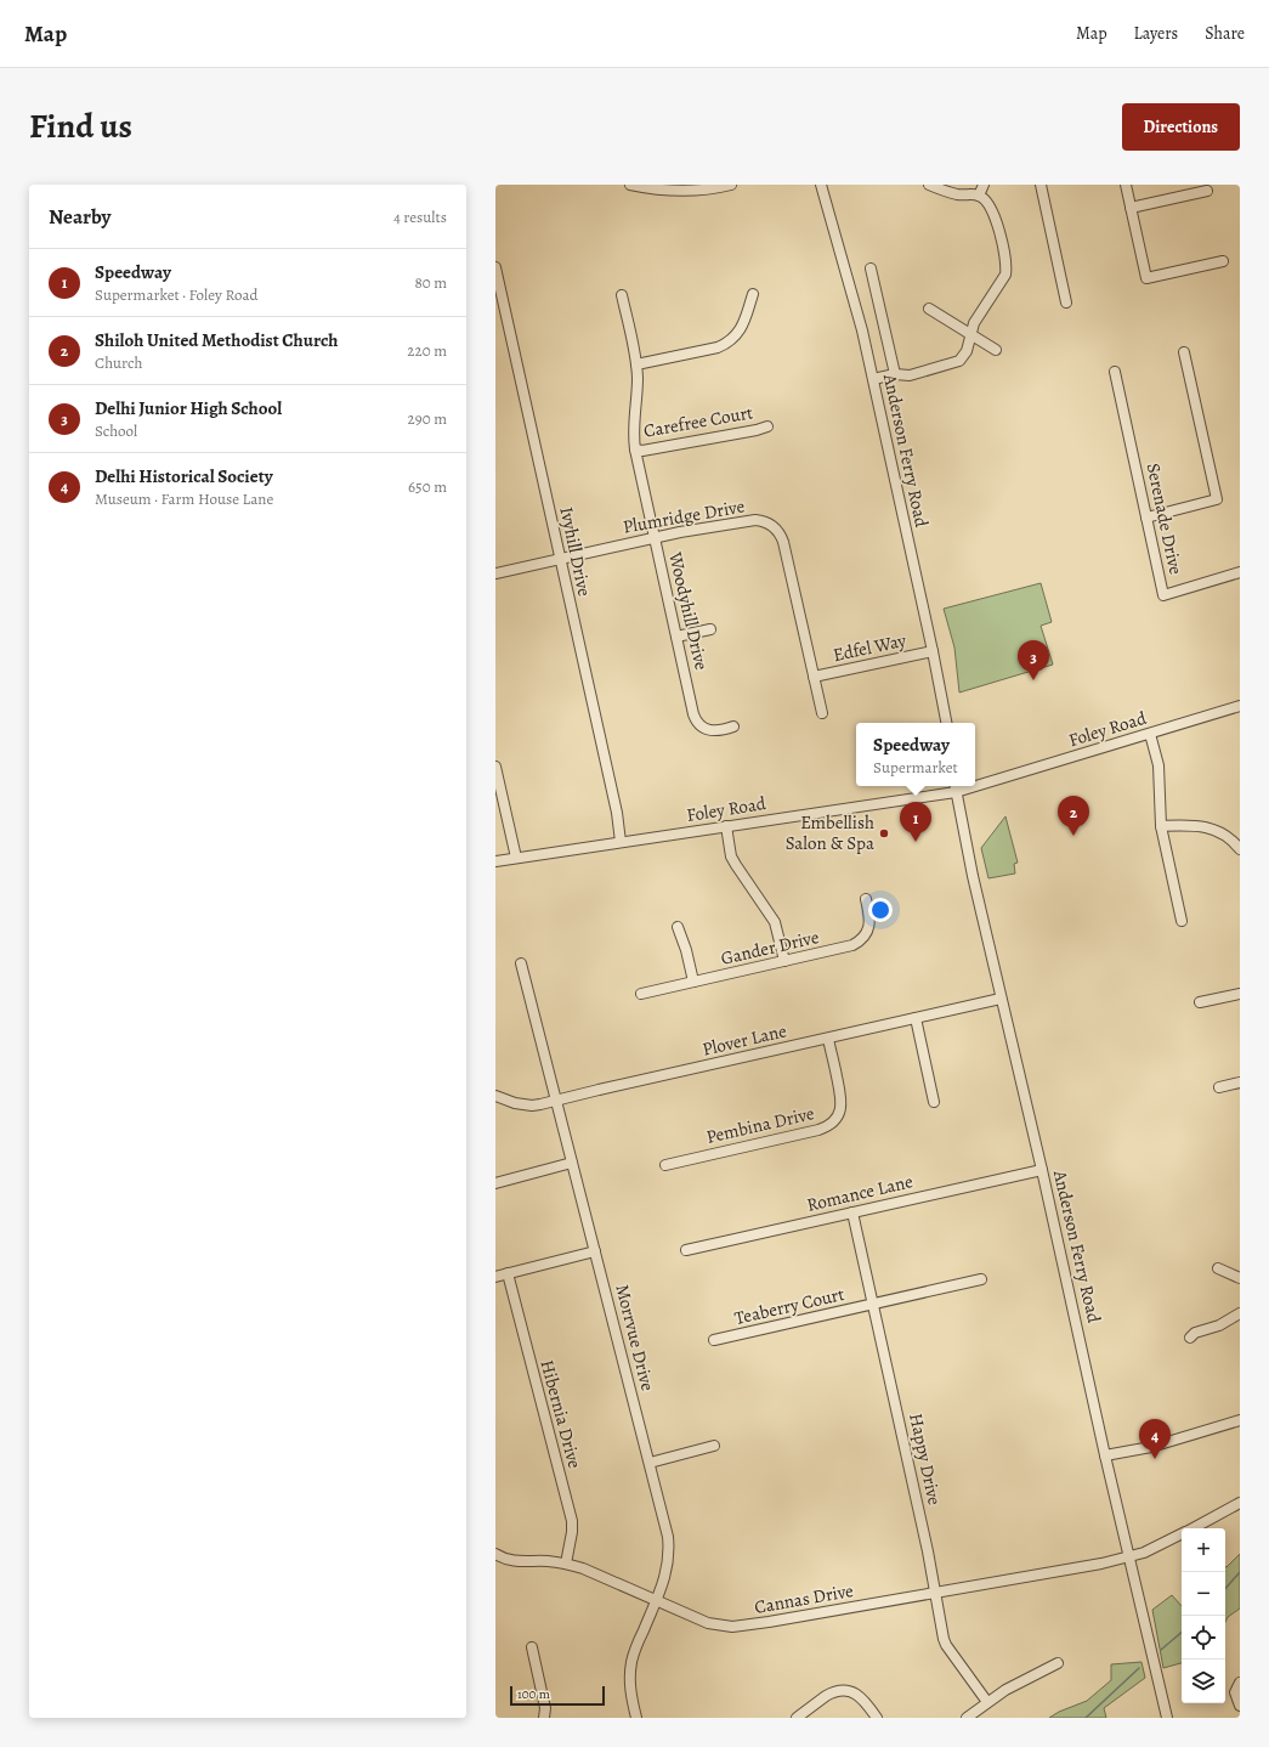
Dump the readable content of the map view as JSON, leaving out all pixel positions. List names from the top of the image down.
{
  "streets": {
    "street": [
      "Carefree Court",
      "Anderson Ferry Road",
      "Plumridge Drive",
      "Serenade Drive",
      "Ivyhill Drive",
      "Woodyhill Drive",
      "Edfel Way",
      "Foley Road",
      "Gander Drive",
      "Plover Lane",
      "Pembina Drive",
      "Romance Lane",
      "Teaberry Court",
      "Morrvue Drive",
      "Hibernia Drive",
      "Happy Drive",
      "Cannas Drive"
    ]
  },
  "crossings": [
    ["Carefree Court", "Woodyhill Drive"],
    ["Anderson Ferry Road", "Edfel Way"],
    ["Anderson Ferry Road", "Foley Road"],
    ["Anderson Ferry Road", "Plover Lane"],
    ["Anderson Ferry Road", "Romance Lane"],
    ["Anderson Ferry Road", "Cannas Drive"],
    ["Plumridge Drive", "Ivyhill Drive"],
    ["Plumridge Drive", "Woodyhill Drive"],
    ["Plumridge Drive", "Edfel Way"],
    ["Ivyhill Drive", "Foley Road"],
    ["Plover Lane", "Pembina Drive"],
    ["Plover Lane", "Morrvue Drive"],
    ["Romance Lane", "Happy Drive"],
    ["Teaberry Court", "Happy Drive"],
    ["Morrvue Drive", "Cannas Drive"],
    ["Hibernia Drive", "Cannas Drive"],
    ["Happy Drive", "Cannas Drive"]
  ],
  "places": ["Embellish Salon & Spa"],
  "scale_bar": "100 m",
  "page": {
    "header": "Map",
    "nav": ["Map", "Layers", "Share"],
    "title": "Find us",
    "buttons": "Directions",
    "heading": ["Nearby", "4 results"],
    "list": [
      {
        "mark": "1",
        "name": "Speedway",
        "note": "Supermarket · Foley Road",
        "value": "80 m"
      },
      {
        "mark": "2",
        "name": "Shiloh United Methodist Church",
        "note": "Church",
        "value": "220 m"
      },
      {
        "mark": "3",
        "name": "Delhi Junior High School",
        "note": "School",
        "value": "290 m"
      },
      {
        "mark": "4",
        "name": "Delhi Historical Society",
        "note": "Museum · Farm House Lane",
        "value": "650 m"
      }
    ],
    "pins": [
      "3",
      "2",
      "1",
      "4"
    ],
    "popup": ["Speedway", "Supermarket"],
    "map_buttons": ["+", "−"],
    "scale": "100 m"
  }
}
